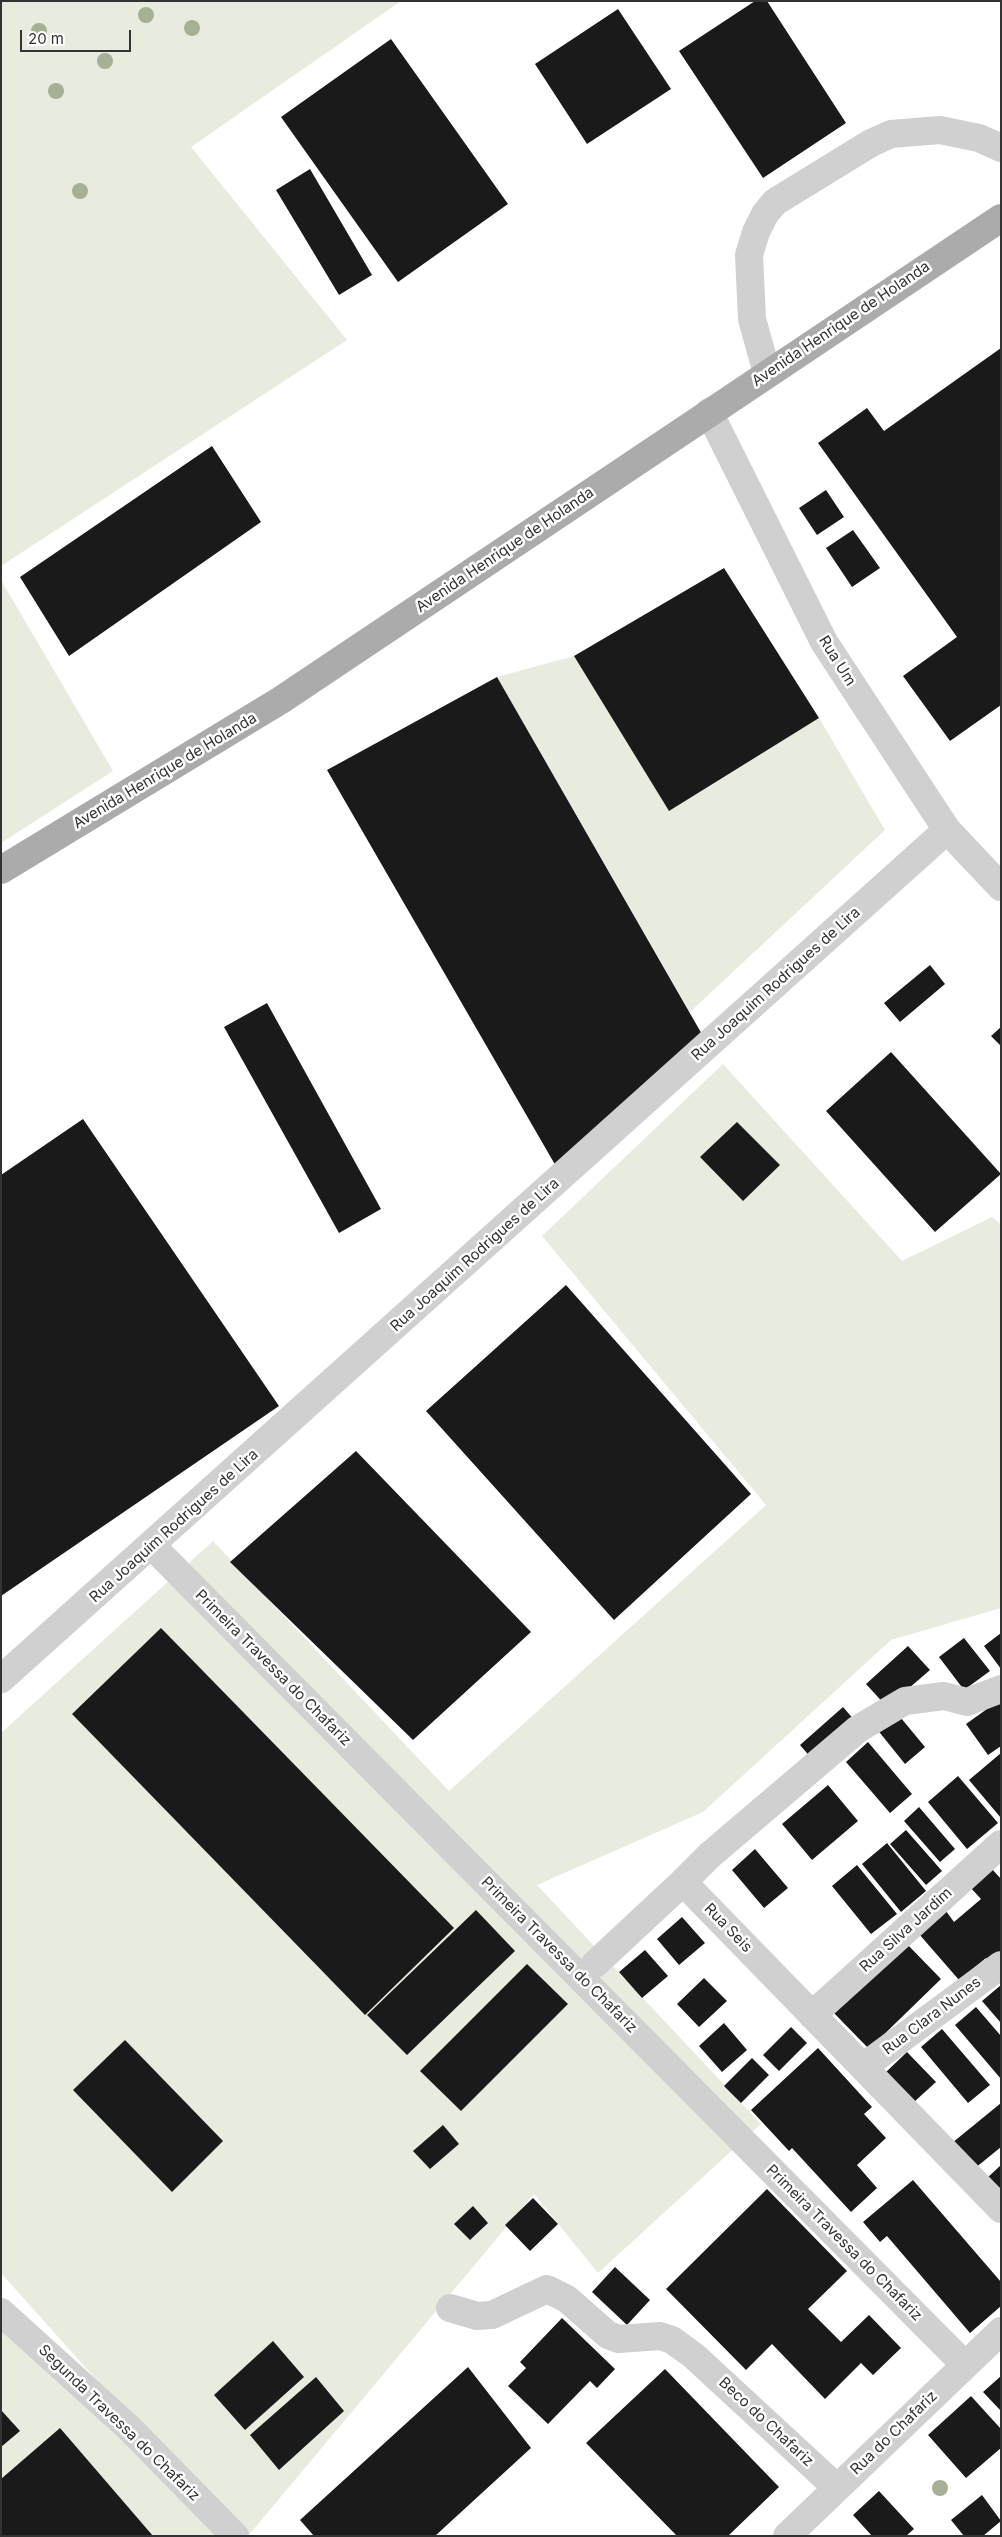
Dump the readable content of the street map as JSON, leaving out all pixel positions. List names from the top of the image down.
{
  "streets": {
    "main road": ["Avenida Henrique de Holanda"],
    "street": [
      "Rua Um",
      "Rua Joaquim Rodrigues de Lira",
      "Primeira Travessa do Chafariz",
      "Rua Seis",
      "Rua Silva Jardim",
      "Rua Clara Nunes",
      "Beco do Chafariz",
      "Segunda Travessa do Chafariz",
      "Rua do Chafariz"
    ]
  },
  "crossings": [
    ["Avenida Henrique de Holanda", "Rua Um"],
    ["Rua Um", "Rua Joaquim Rodrigues de Lira"],
    ["Rua Joaquim Rodrigues de Lira", "Primeira Travessa do Chafariz"],
    ["Primeira Travessa do Chafariz", "Rua do Chafariz"],
    ["Rua Seis", "Rua Silva Jardim"],
    ["Rua Seis", "Rua Clara Nunes"],
    ["Beco do Chafariz", "Rua do Chafariz"]
  ],
  "scale_bar": "20 m"
}
